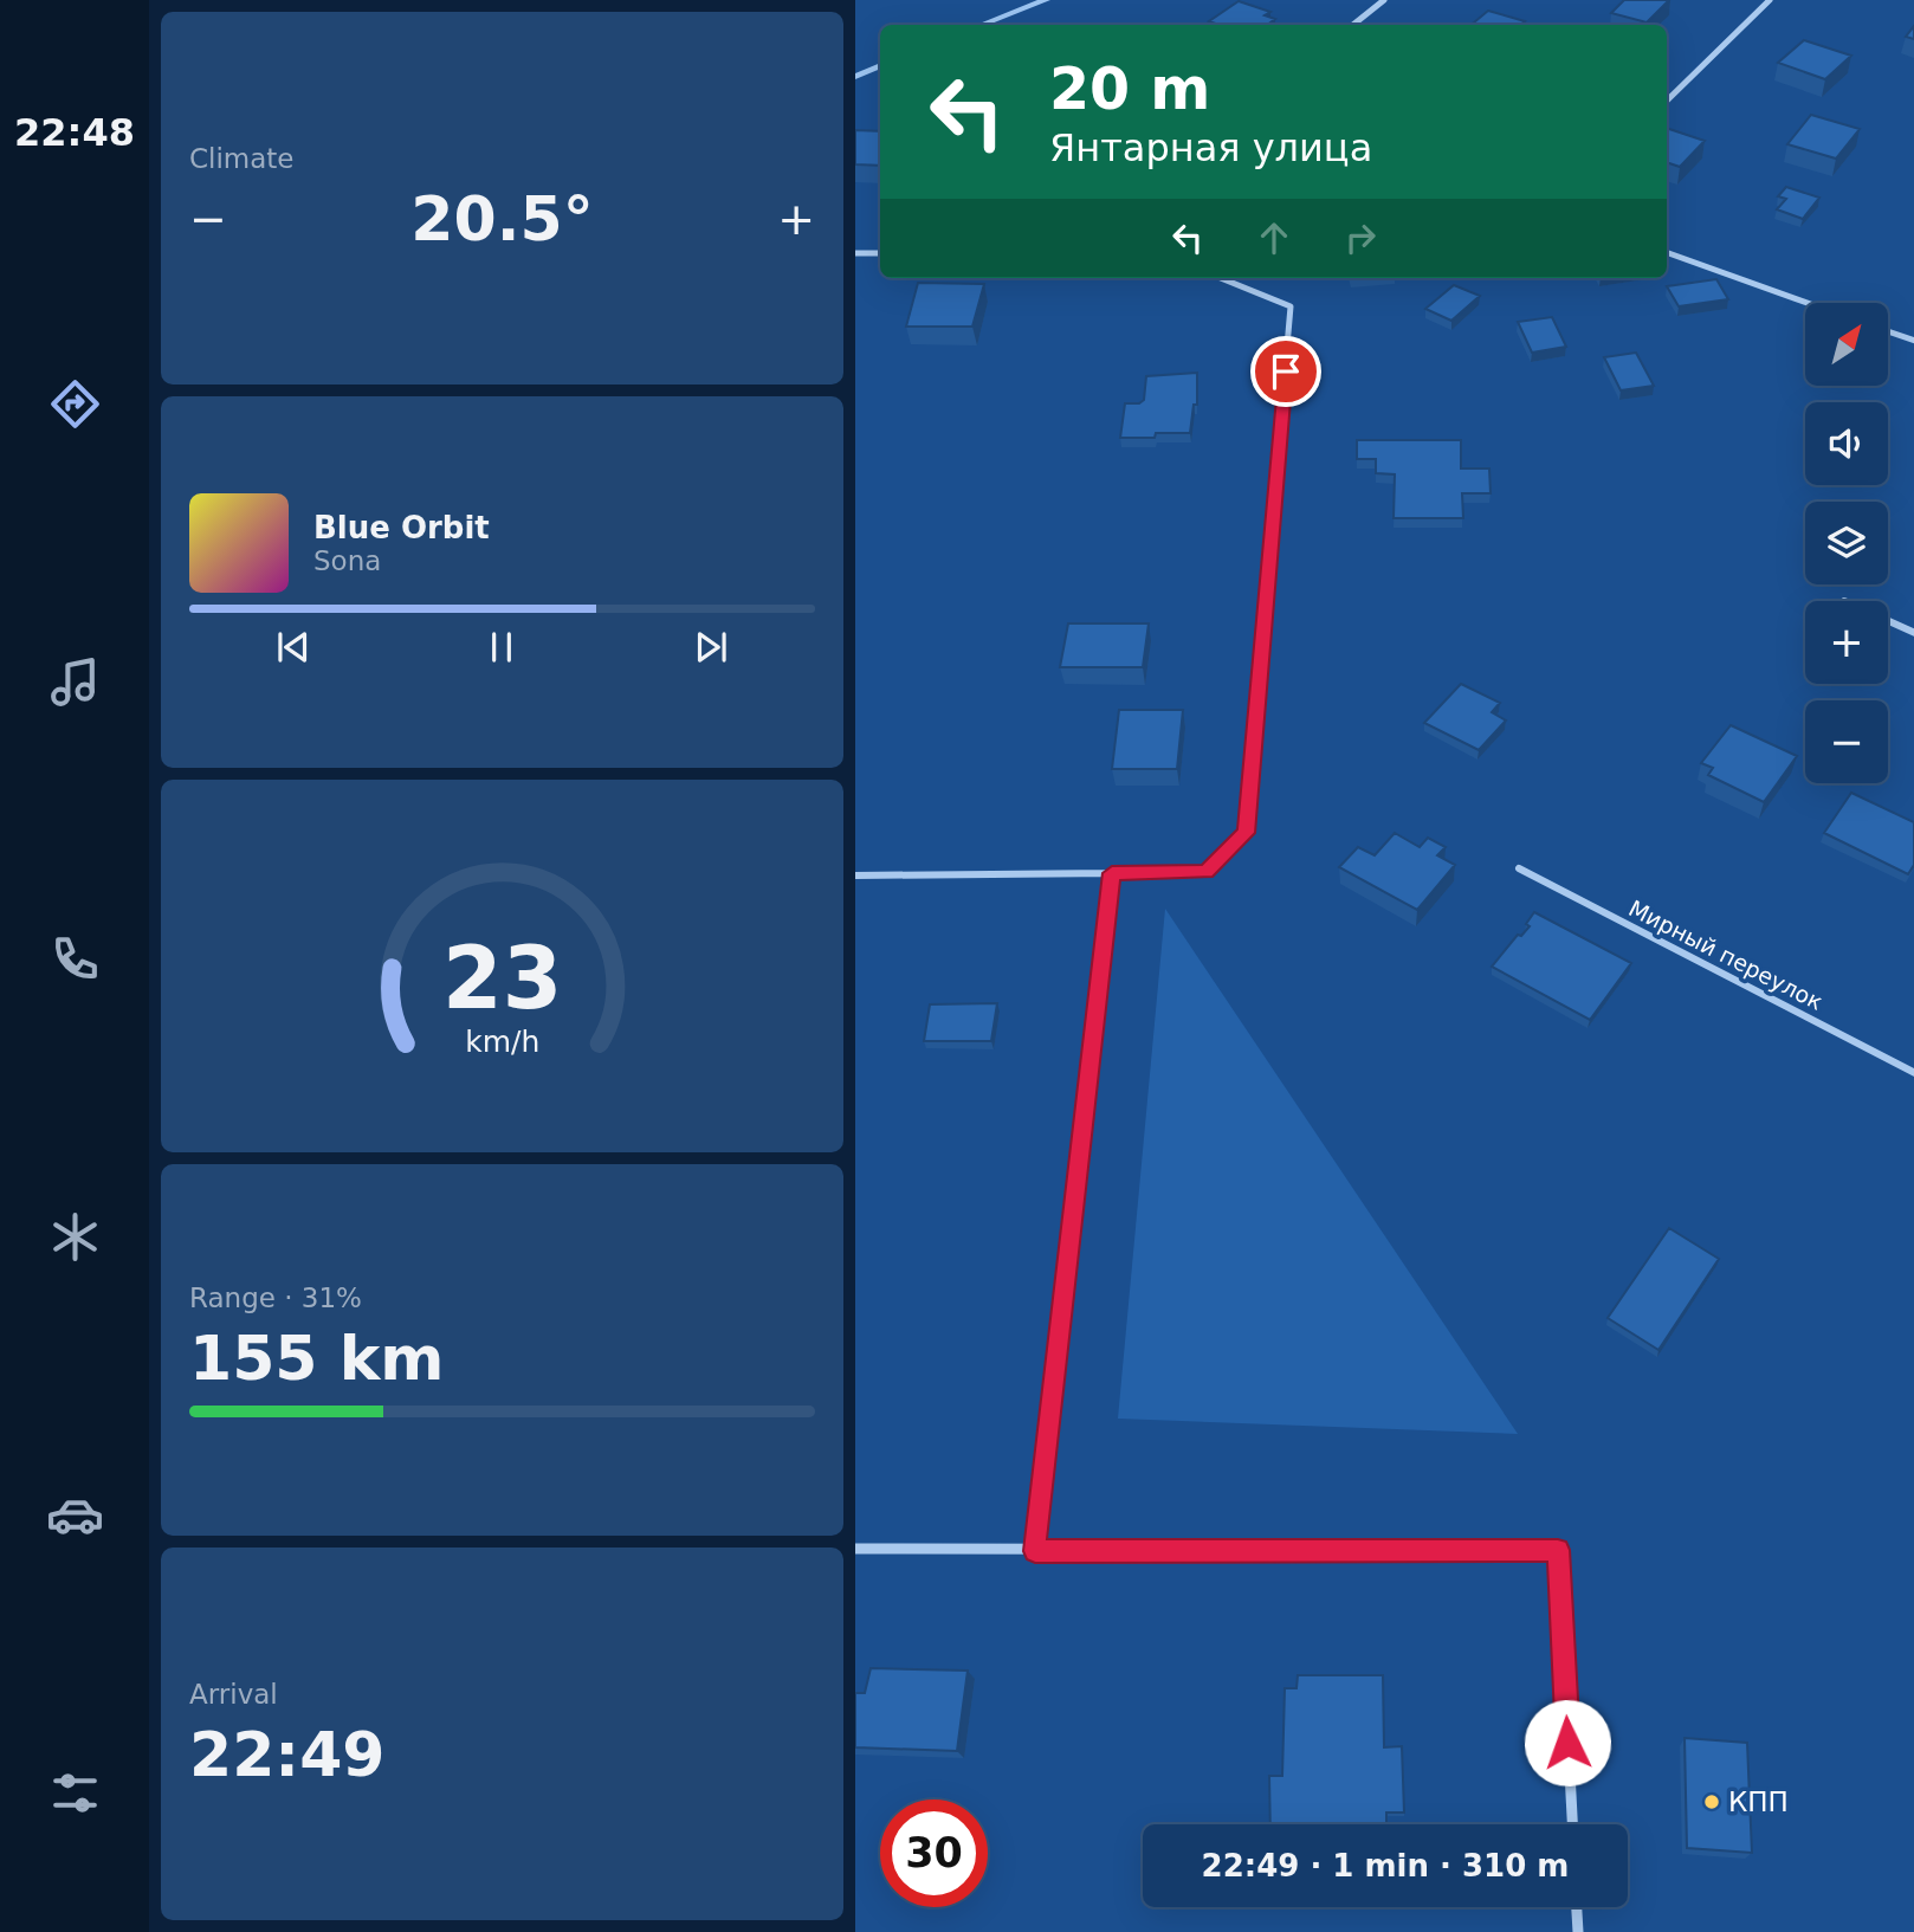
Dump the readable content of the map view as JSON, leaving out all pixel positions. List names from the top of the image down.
{
  "streets": {
    "street": ["Мирный переулок"]
  },
  "places": ["КПП"],
  "north": "top right",
  "page": {
    "tabs": "22:48",
    "tile": [
      "Climate",
      ["Range · 31%", "155 km"],
      ["Arrival", "22:49"]
    ],
    "turn": ["20 m", "Янтарная улица"],
    "heat": ["−", "20.5°", "+"],
    "map_buttons": ["+", "−"],
    "song": ["Blue Orbit", "Sona"],
    "limit": "30",
    "trip": "22:49 · 1 min · 310 m",
    "gauge": ["23", "km/h"]
  }
}
